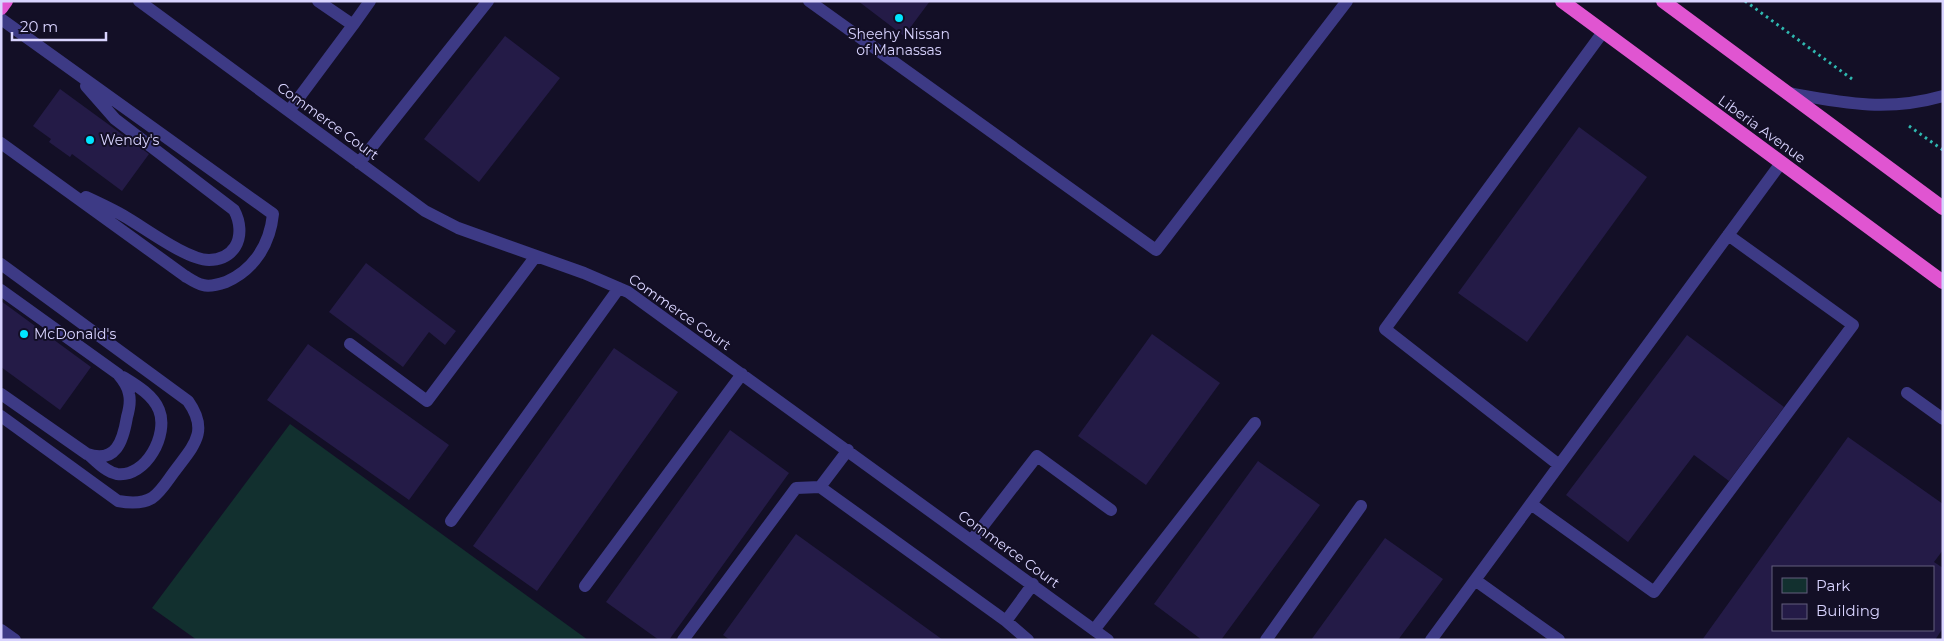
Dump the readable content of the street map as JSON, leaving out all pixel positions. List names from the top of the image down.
{
  "streets": {
    "highway": ["Liberia Avenue"],
    "lane": ["Commerce Court"]
  },
  "places": ["Sheehy Nissan of Manassas", "Wendy's", "McDonald's"],
  "legend": ["Park", "Building"],
  "scale_bar": "20 m"
}
